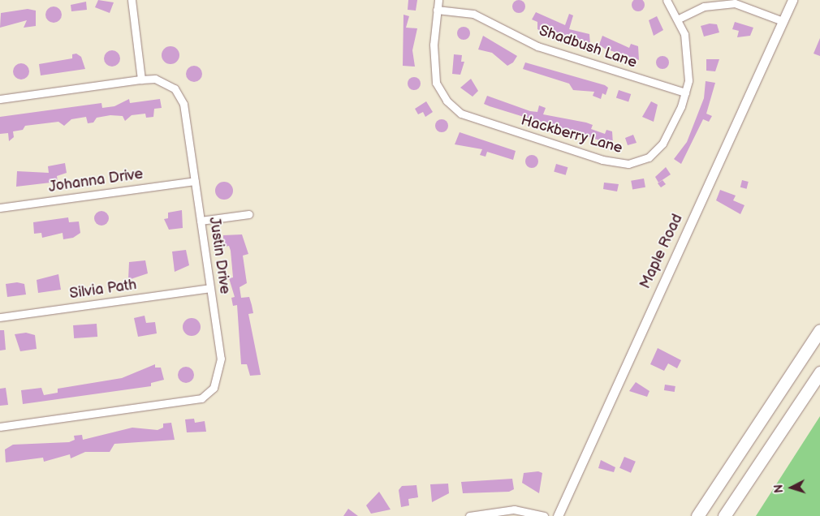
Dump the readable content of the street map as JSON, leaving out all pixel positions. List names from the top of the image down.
{
  "streets": {
    "street": [
      "Shadbush Lane",
      "Hackberry Lane",
      "Johanna Drive",
      "Maple Road",
      "Justin Drive",
      "Silvia Path"
    ]
  },
  "crossings": [
    ["Shadbush Lane", "Hackberry Lane"],
    ["Johanna Drive", "Justin Drive"],
    ["Justin Drive", "Silvia Path"]
  ],
  "north": "left"
}
